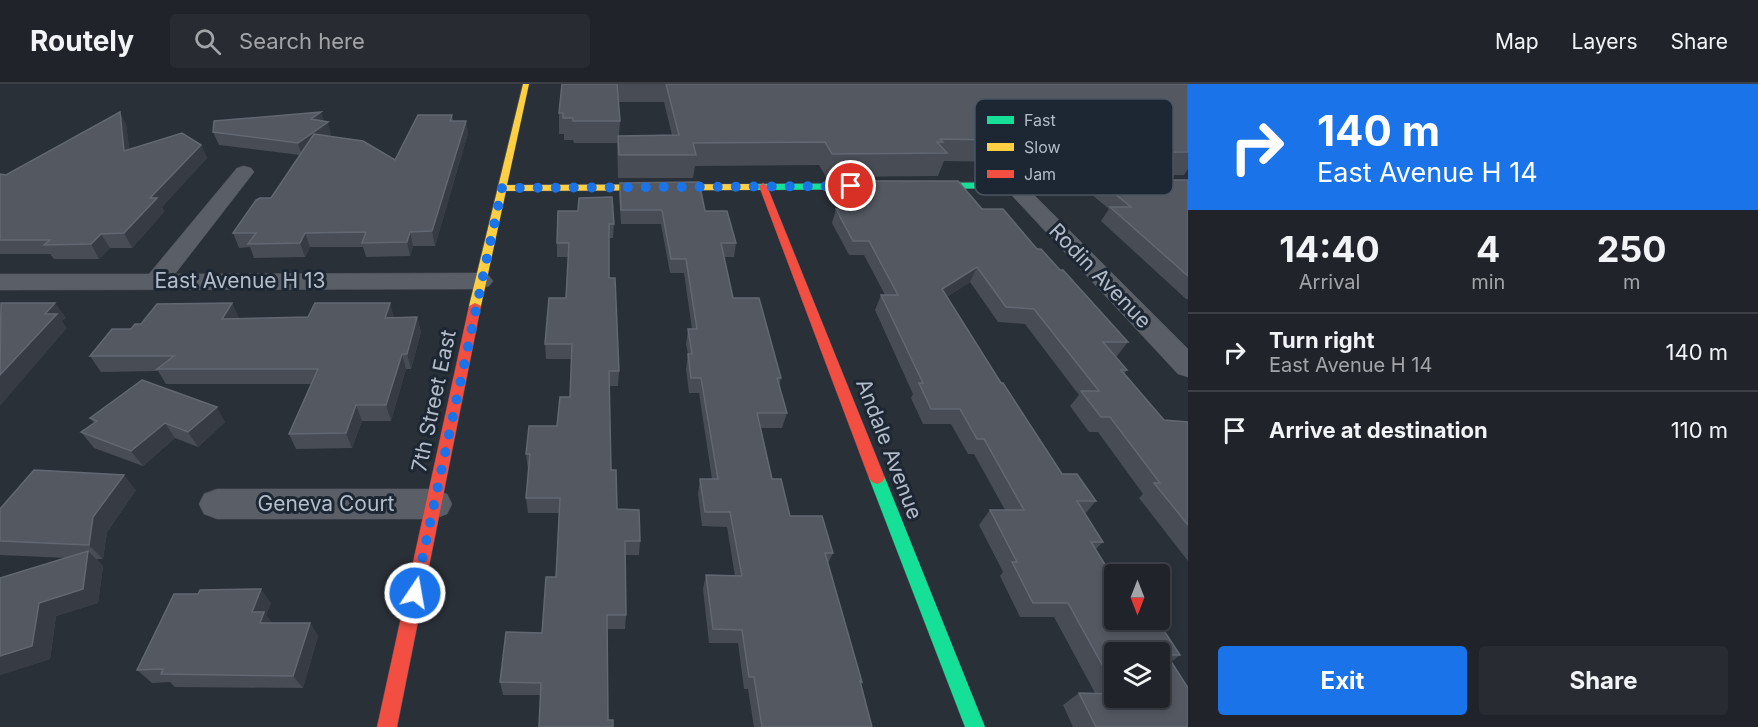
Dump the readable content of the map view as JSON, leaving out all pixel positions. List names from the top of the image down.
{
  "streets": {
    "street": [
      "Rodin Avenue",
      "East Avenue H 13",
      "7th Street East",
      "Andale Avenue",
      "Geneva Court"
    ]
  },
  "crossings": [
    ["East Avenue H 13", "7th Street East"],
    ["7th Street East", "Geneva Court"]
  ],
  "legend": ["Fast", "Slow", "Jam"],
  "north": "bottom",
  "page": {
    "header": "Routely",
    "search": "Search here",
    "nav": ["Map", "Layers", "Share"],
    "turn": ["140 m", "East Avenue H 14"],
    "eta": [
      "14:40",
      "Arrival",
      "4",
      "min",
      "250",
      "m"
    ],
    "list": [
      {
        "name": "Turn right",
        "note": "East Avenue H 14",
        "value": "140 m"
      },
      {
        "name": "Arrive at destination",
        "value": "110 m"
      }
    ],
    "buttons": ["Exit", "Share"]
  }
}
